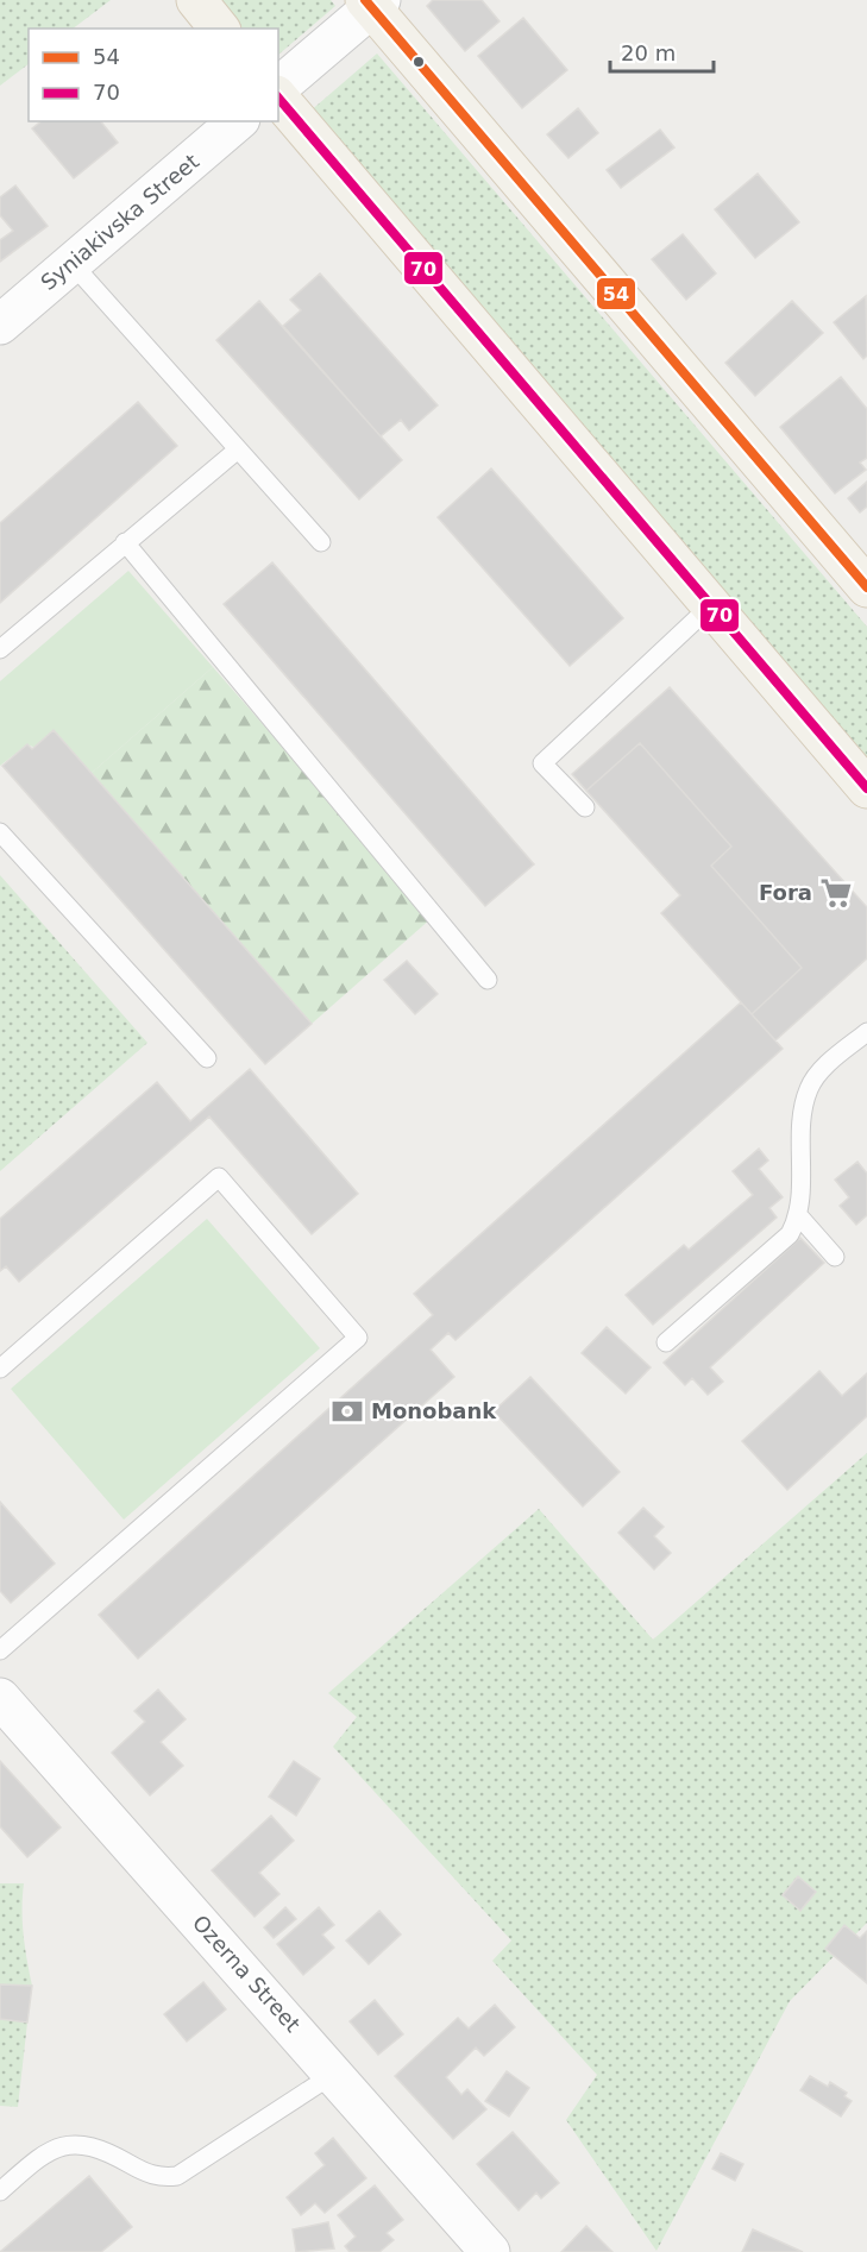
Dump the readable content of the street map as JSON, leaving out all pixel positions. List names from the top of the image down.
{
  "streets": {
    "street": ["Syniakivska Street", "Ozerna Street"]
  },
  "places": {
    "supermarket": ["Fora"],
    "bank": ["Monobank"]
  },
  "lines": ["transit line 54", "transit line 70"],
  "legend": ["54", "70"],
  "scale_bar": "20 m"
}
